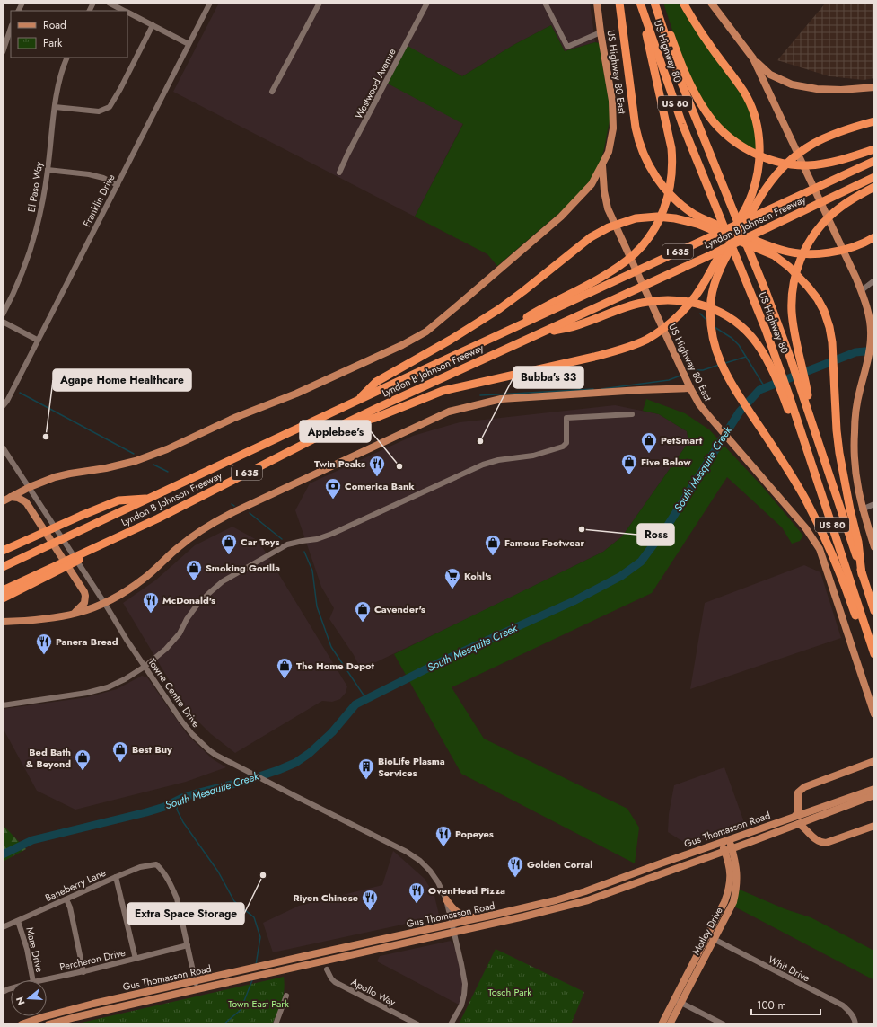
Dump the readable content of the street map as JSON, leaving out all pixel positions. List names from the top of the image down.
{
  "streets": {
    "highway": [
      "US Highway 80",
      "US 80",
      "Lyndon B Johnson Freeway",
      "I 635"
    ],
    "main road": ["US Highway 80 East", "Gus Thomasson Road", "Motley Drive"],
    "street": [
      "Westwood Avenue",
      "El Paso Way",
      "Franklin Drive",
      "Towne Centre Drive",
      "Baneberry Lane",
      "Mare Drive",
      "Percheron Drive",
      "Whit Drive",
      "Apollo Way"
    ]
  },
  "crossings": [
    ["US Highway 80", "US 80"],
    ["Towne Centre Drive", "Gus Thomasson Road"],
    ["Gus Thomasson Road", "Motley Drive"],
    ["Baneberry Lane", "Mare Drive"],
    ["Baneberry Lane", "Percheron Drive"],
    ["Motley Drive", "Whit Drive"]
  ],
  "water": ["South Mesquite Creek"],
  "parks": ["Tosch Park", "Town East Park"],
  "places": {
    "other": [
      "Agape Home Healthcare",
      "Bubba's 33",
      "Applebee's",
      "Ross",
      "Extra Space Storage"
    ],
    "shop": [
      "PetSmart",
      "Five Below",
      "Car Toys",
      "Famous Footwear",
      "Smoking Gorilla",
      "Cavender's",
      "The Home Depot",
      "Best Buy",
      "Bed Bath & Beyond"
    ],
    "restaurant": [
      "Twin Peaks",
      "McDonald's",
      "Panera Bread",
      "Popeyes",
      "Golden Corral",
      "OvenHead Pizza",
      "Riyen Chinese"
    ],
    "bank": ["Comerica Bank"],
    "supermarket": ["Kohl's"],
    "building": ["BioLife Plasma Services"]
  },
  "legend": ["Road", "Park"],
  "scale_bar": "100 m",
  "north": "left"
}
